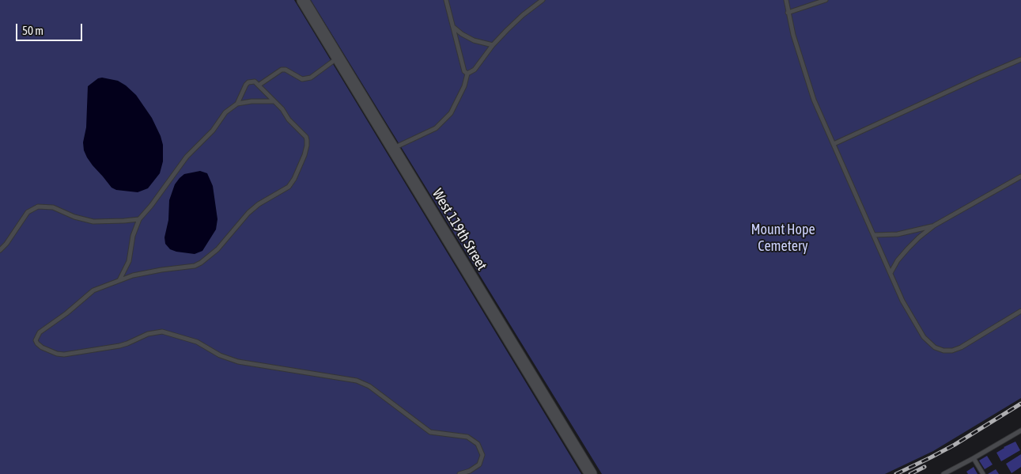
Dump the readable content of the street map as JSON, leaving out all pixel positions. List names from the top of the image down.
{
  "streets": {
    "street": ["West 119th Street"]
  },
  "parks": ["Mount Hope Cemetery"],
  "scale_bar": "50 m"
}
